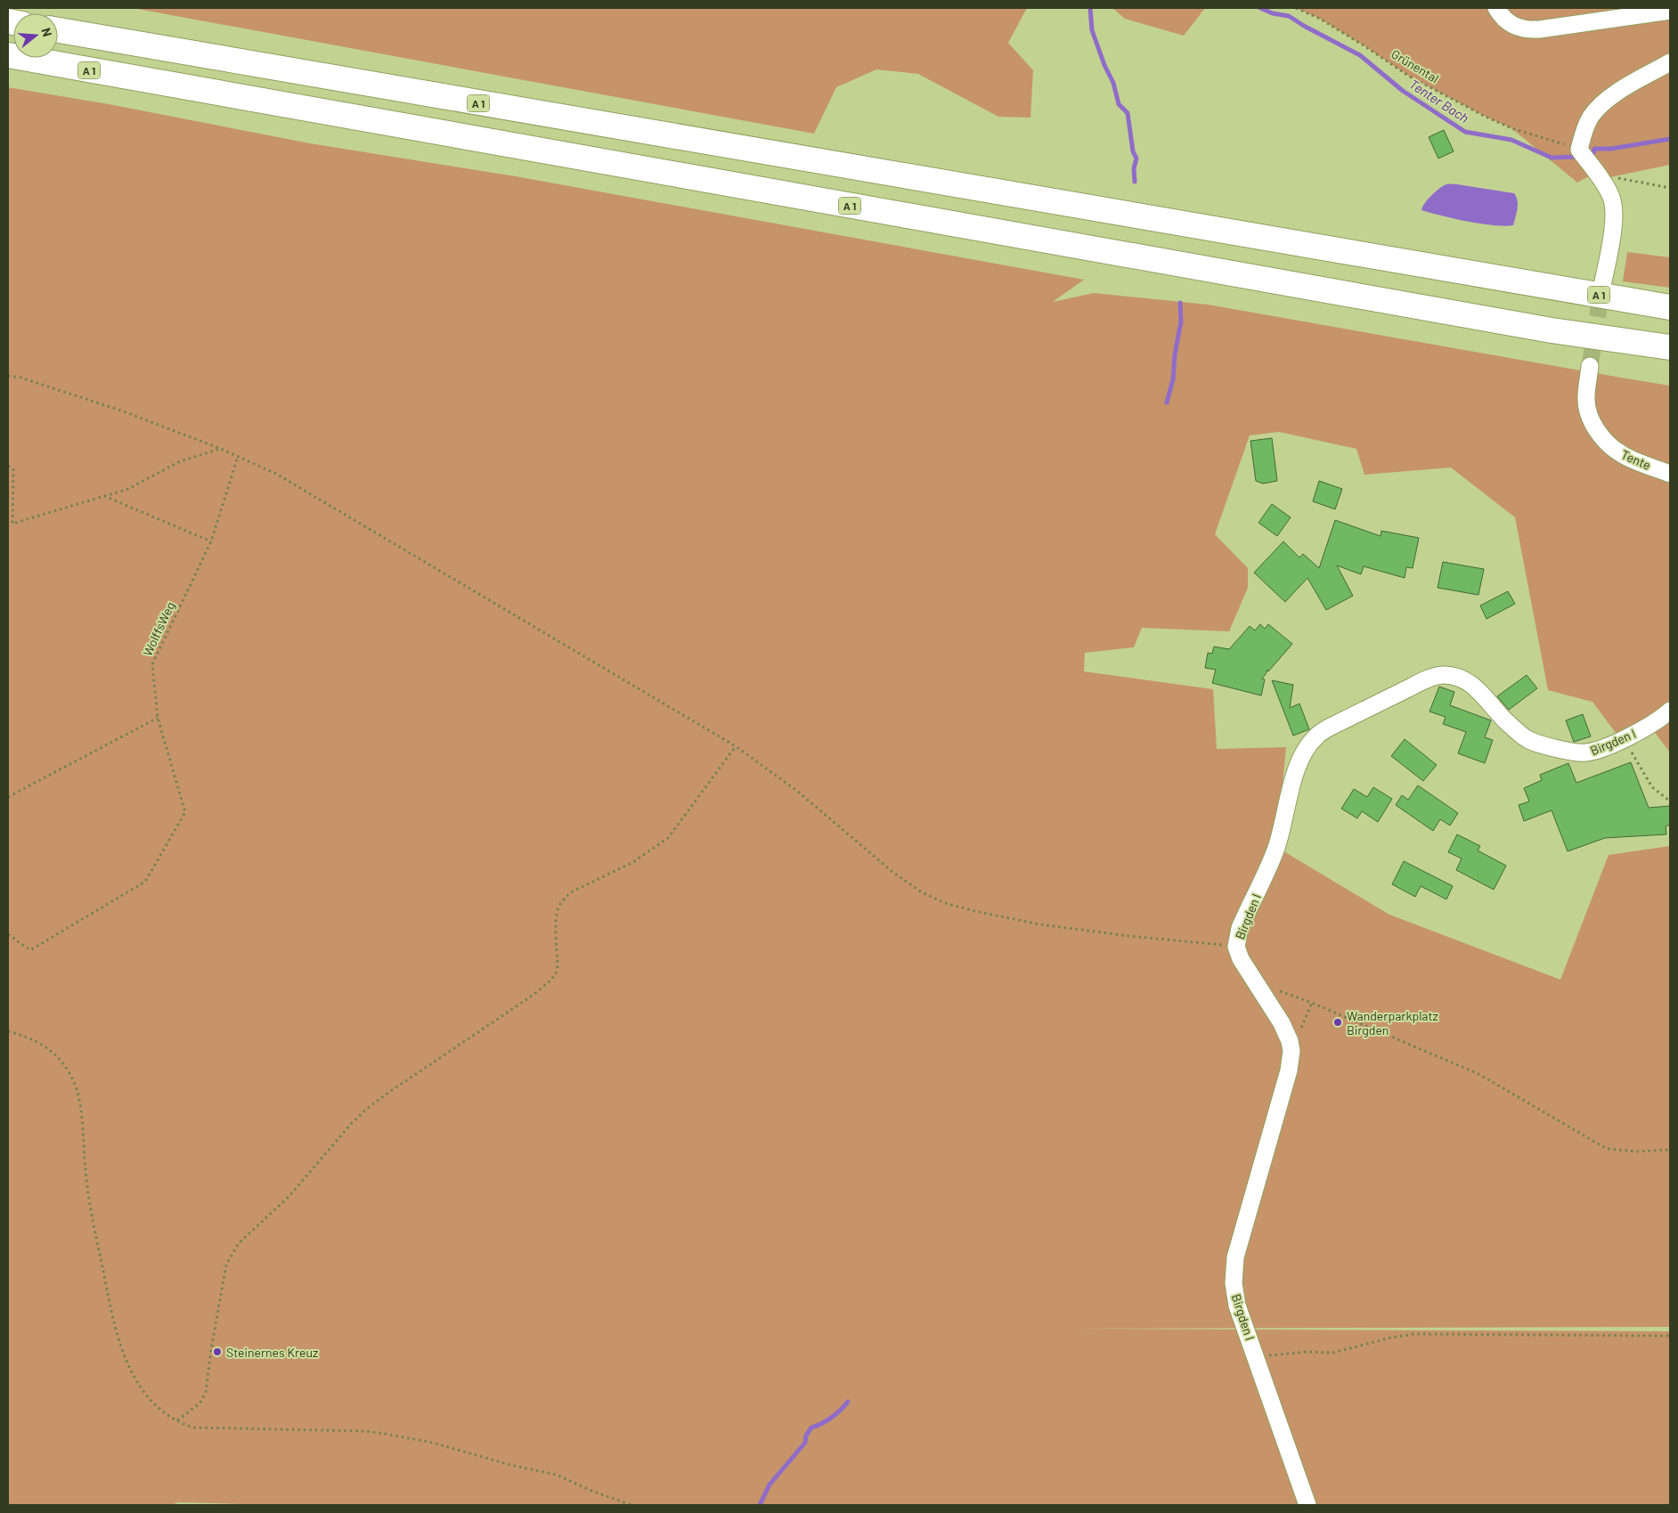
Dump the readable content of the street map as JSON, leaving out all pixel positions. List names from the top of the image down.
{
  "streets": {
    "highway": ["A 1"],
    "street": ["Tente", "Birgden I"],
    "path": ["Grünental", "WolffsWeg"]
  },
  "water": ["Tenter Bach"],
  "places": ["Wanderparkplatz Birgden", "Steinernes Kreuz"],
  "north": "right"
}
